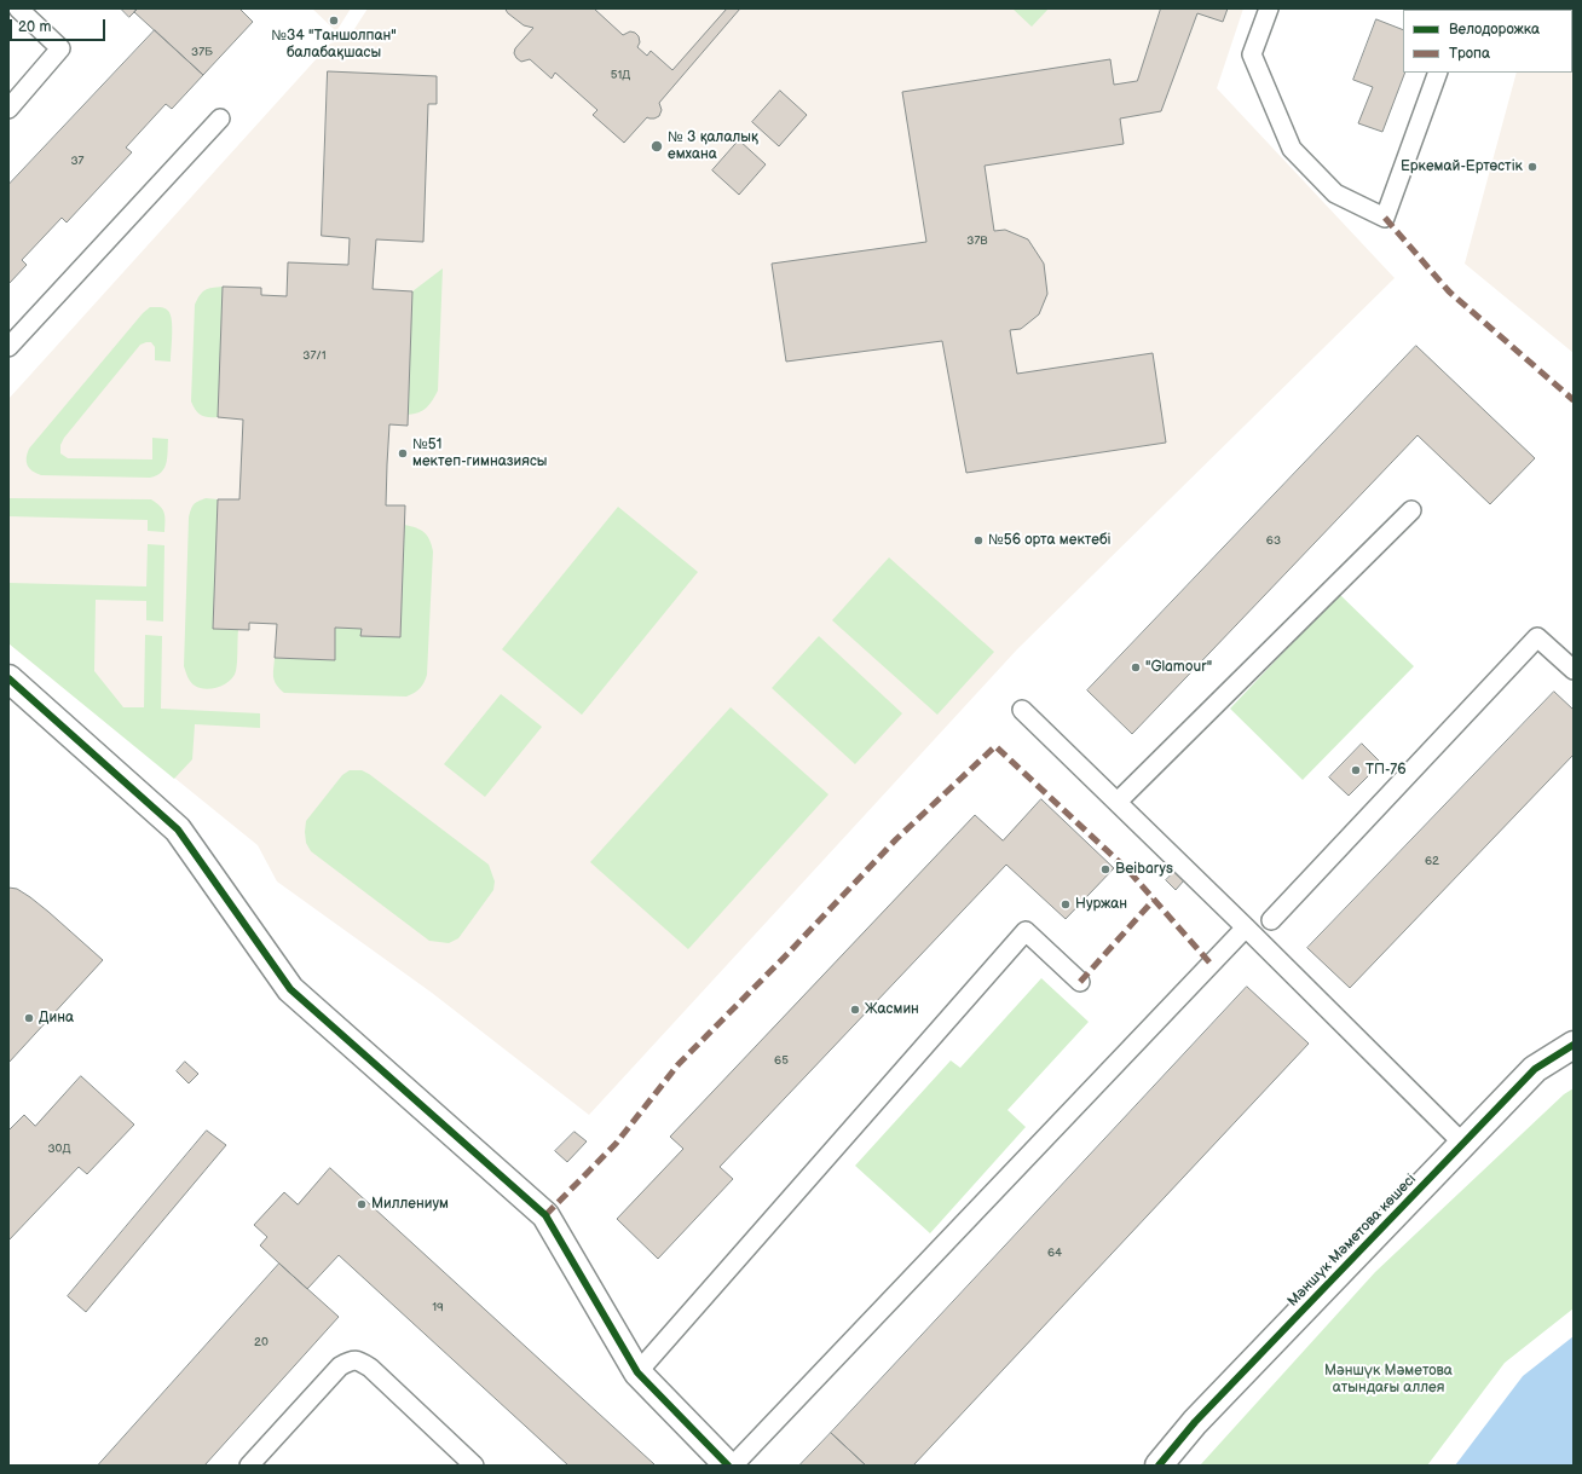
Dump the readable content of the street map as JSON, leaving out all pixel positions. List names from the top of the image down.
{
  "streets": {
    "street": ["Мәншүк Мәметова көшесі"]
  },
  "parks": ["Мәншүк Мәметова атындағы аллея"],
  "places": [
    "№34 \"Таншолпан\" балабақшасы",
    "№ 3 қалалық емхана",
    "Еркемай-Ертөстік",
    "№51 мектеп-гимназиясы",
    "№56 орта мектебі",
    "\"Glamour\"",
    "ТП-76",
    "Beibarys",
    "Нуржан",
    "Жасмин",
    "Дина",
    "Миллениум"
  ],
  "house_numbers": [
    "37Б",
    "51Д",
    "37",
    "37В",
    "37/1",
    "63",
    "62",
    "65",
    "30Д",
    "64",
    "19",
    "20"
  ],
  "legend": ["Велодорожка", "Тропа"],
  "scale_bar": "20 m"
}
